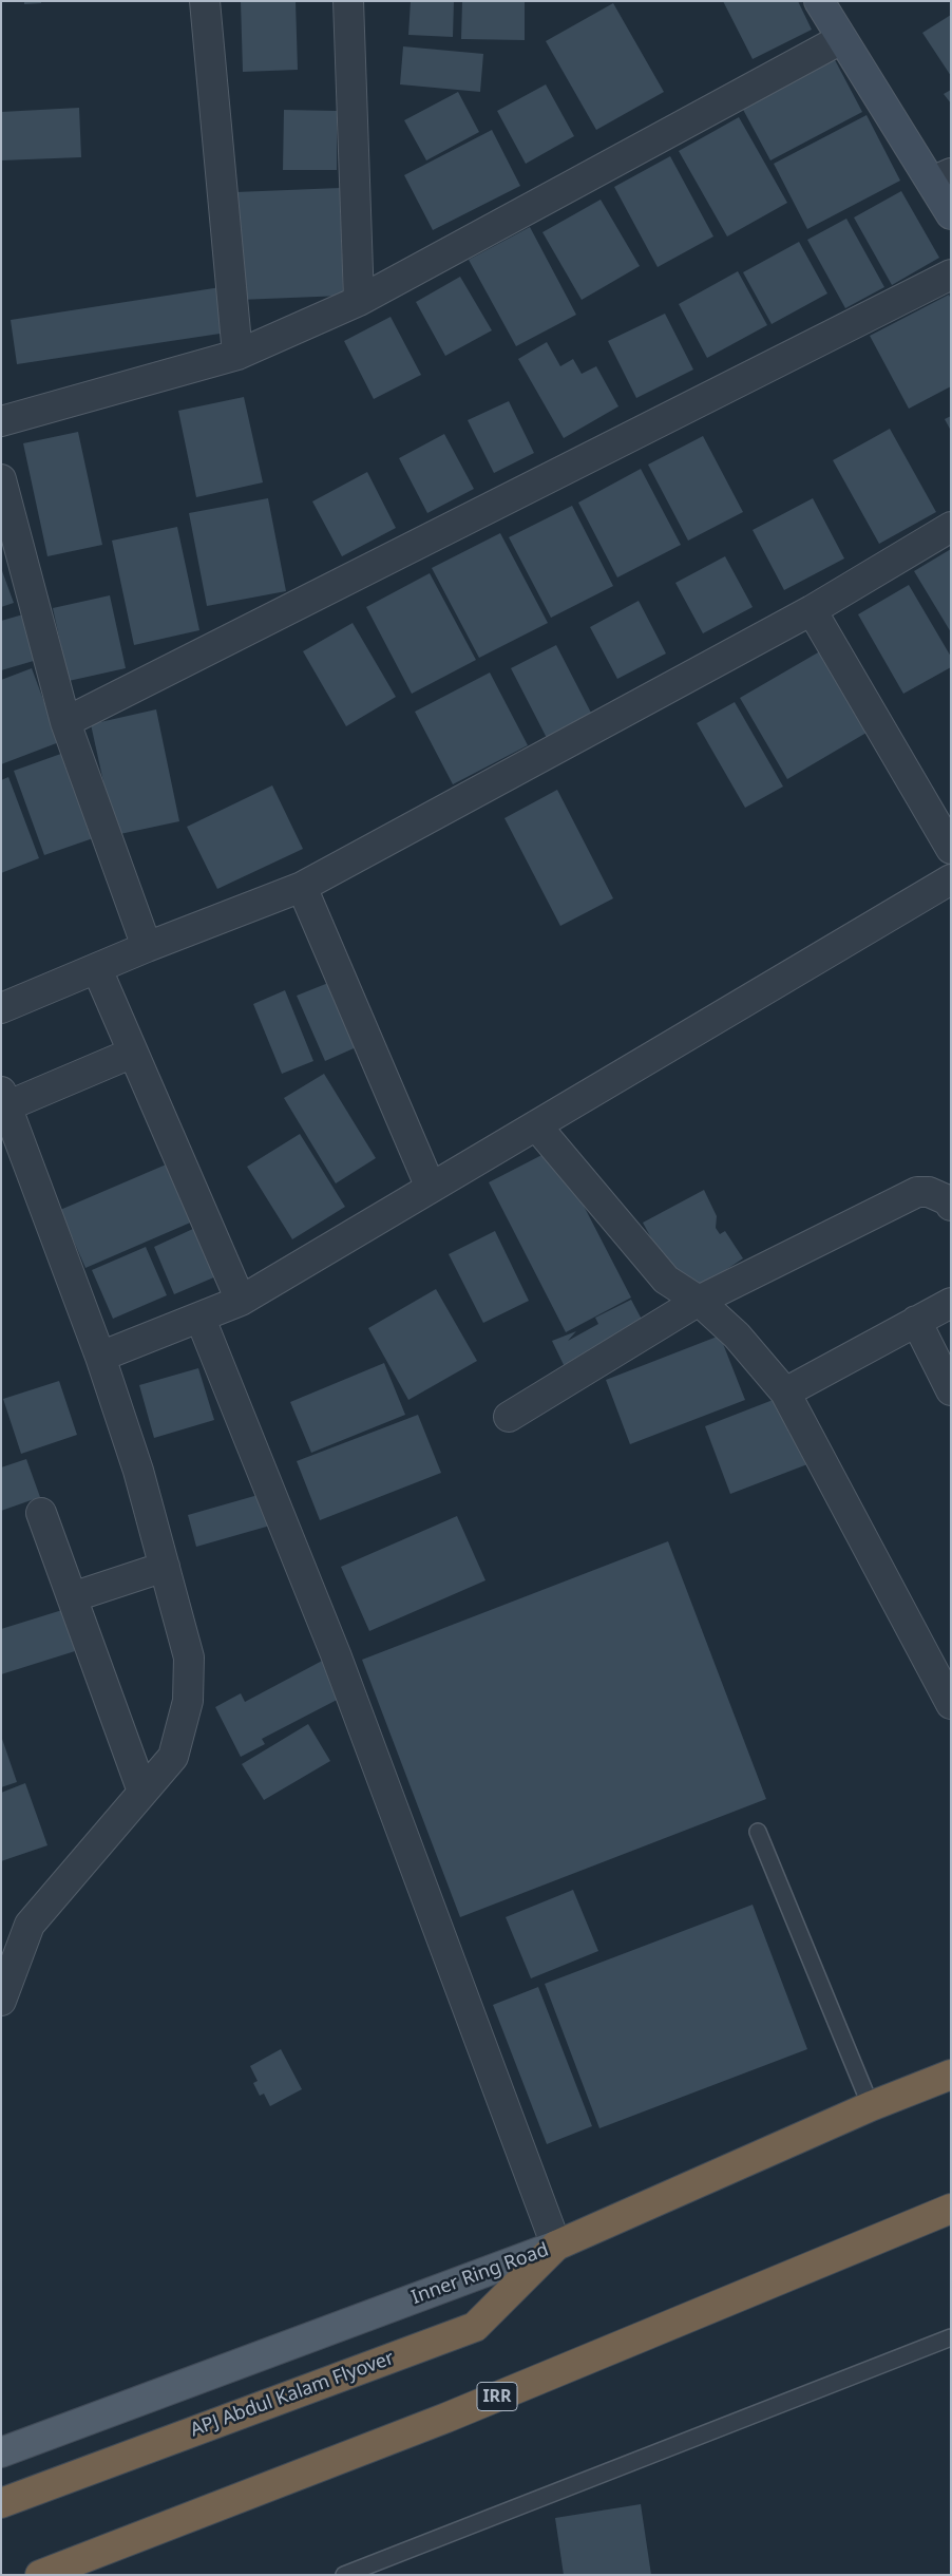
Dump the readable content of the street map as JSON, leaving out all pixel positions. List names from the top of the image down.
{
  "streets": {
    "highway": ["Inner Ring Road", "APJ Abdul Kalam Flyover", "IRR"]
  },
  "crossings": [
    ["Inner Ring Road", "APJ Abdul Kalam Flyover"]
  ]
}
